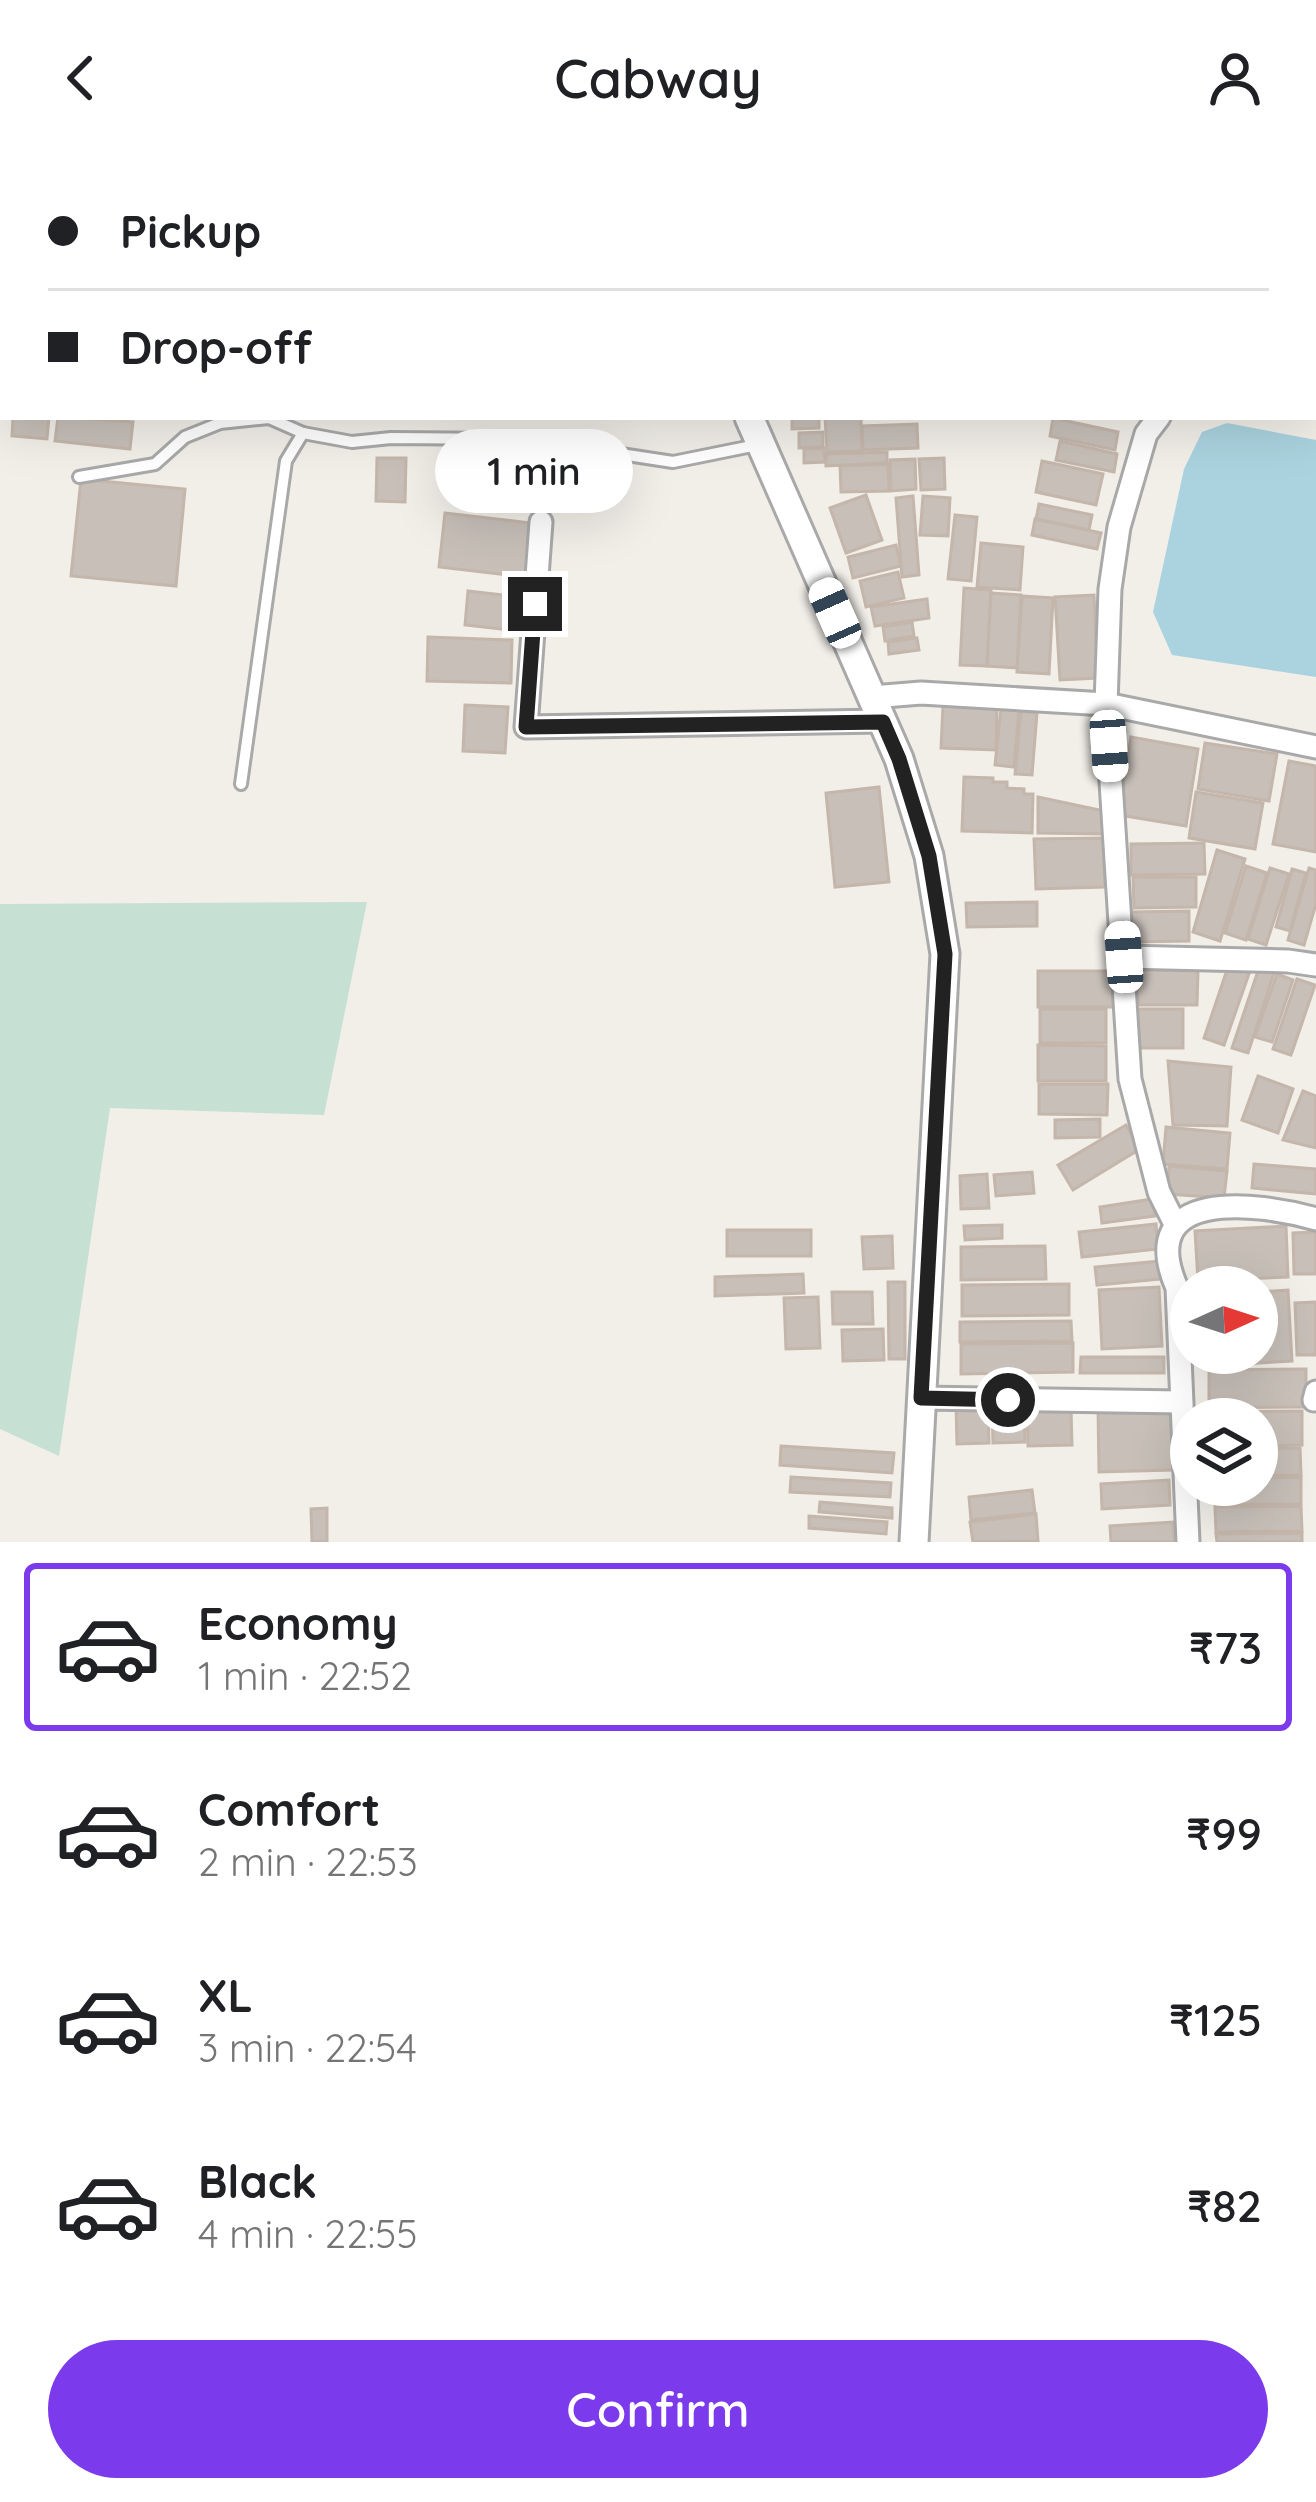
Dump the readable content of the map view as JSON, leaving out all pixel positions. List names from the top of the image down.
{
  "north": "right",
  "page": {
    "header": "Cabway",
    "banner": ["Pickup", "Drop-off"],
    "bubble": "1 min",
    "list": [
      {
        "name": "Economy",
        "note": "1 min · 22:52",
        "value": "₹73"
      },
      {
        "name": "Comfort",
        "note": "2 min · 22:53",
        "value": "₹99"
      },
      {
        "name": "XL",
        "note": "3 min · 22:54",
        "value": "₹125"
      },
      {
        "name": "Black",
        "note": "4 min · 22:55",
        "value": "₹82"
      }
    ],
    "buttons": "Confirm"
  }
}
